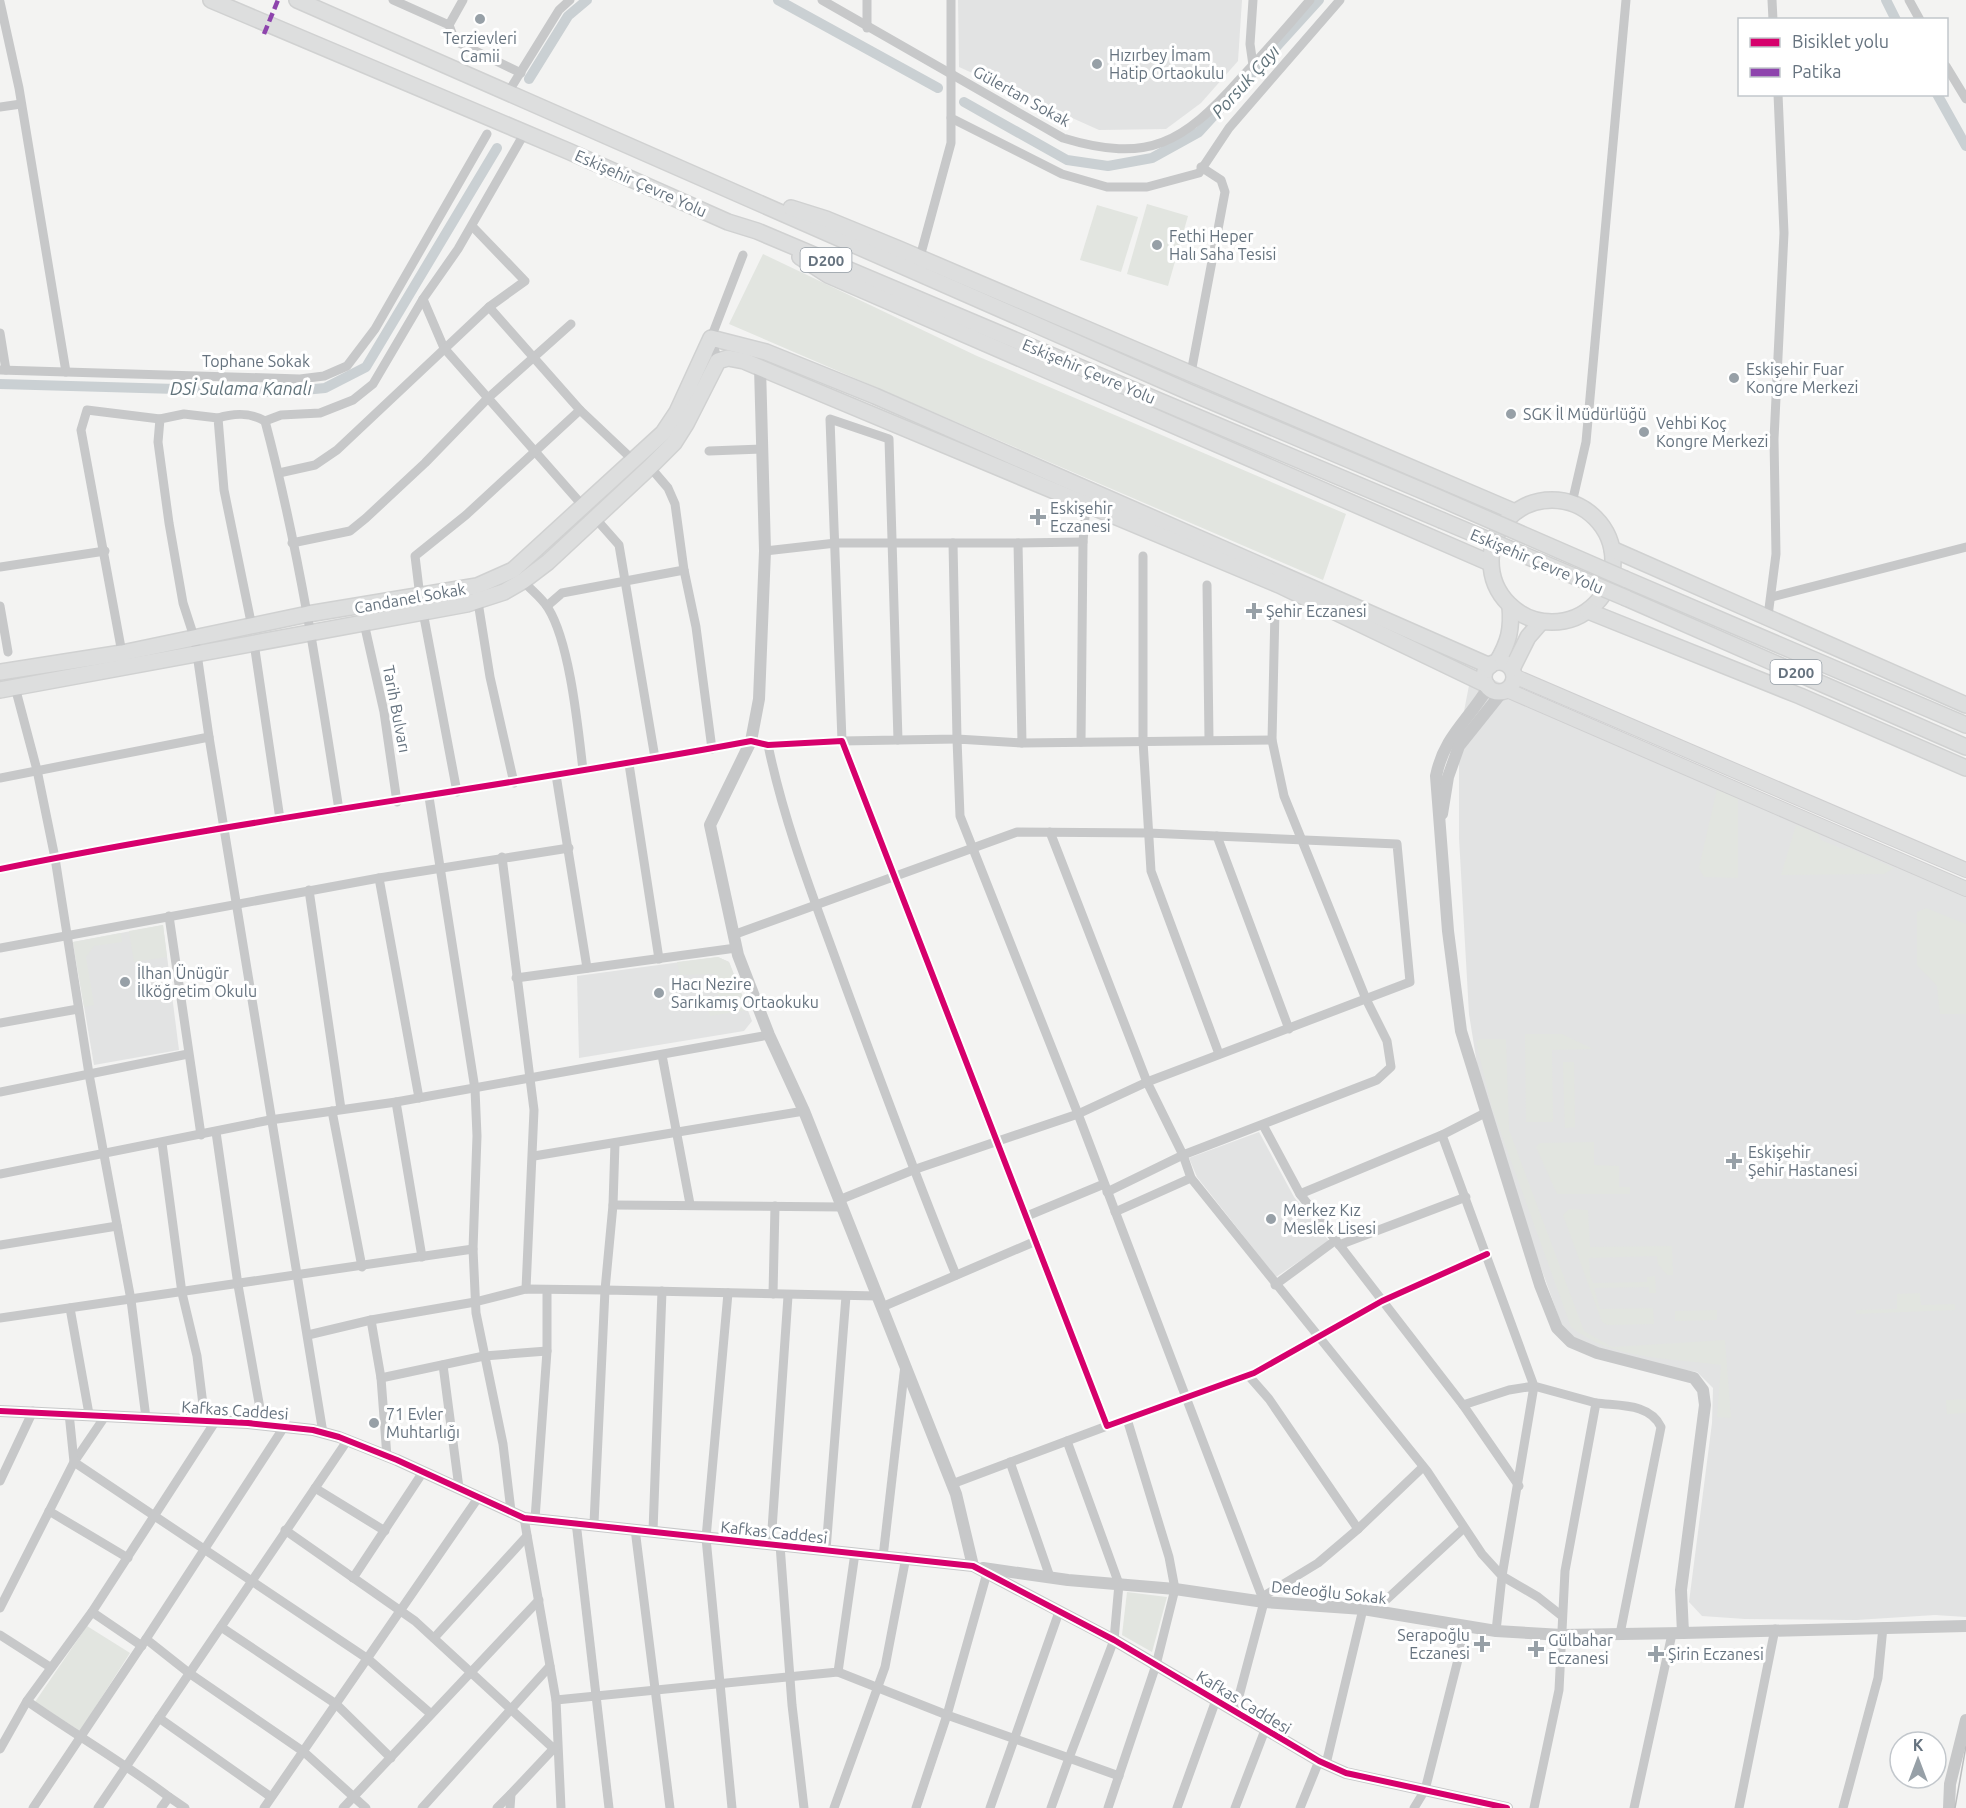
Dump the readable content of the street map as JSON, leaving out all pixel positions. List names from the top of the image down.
{
  "streets": {
    "main road": ["Eskişehir Çevre Yolu", "D200", "Candanel Sokak"],
    "street": [
      "Gülertan Sokak",
      "Tophane Sokak",
      "Tarih Bulvarı",
      "Kafkas Caddesi",
      "Dedeoğlu Sokak"
    ]
  },
  "crossings": [
    ["Kafkas Caddesi", "Dedeoğlu Sokak"]
  ],
  "water": ["Porsuk Çayı", "DSİ Sulama Kanalı"],
  "places": {
    "other": [
      "Terzievleri Camii",
      "Hızırbey İmam Hatip Ortaokulu",
      "Fethi Heper Halı Saha Tesisi",
      "Eskişehir Fuar Kongre Merkezi",
      "SGK İl Müdürlüğü",
      "Vehbi Koç Kongre Merkezi",
      "İlhan Ünügür İlköğretim Okulu",
      "Hacı Nezire Sarıkamış Ortaokuku",
      "Merkez Kız Meslek Lisesi",
      "71 Evler Muhtarlığı"
    ],
    "health": [
      "Eskişehir Eczanesi",
      "Şehir Eczanesi",
      "Eskişehir Şehir Hastanesi",
      "Serapoğlu Eczanesi",
      "Gülbahar Eczanesi",
      "Şirin Eczanesi"
    ]
  },
  "legend": ["Bisiklet yolu", "Patika"],
  "north": "top"
}
